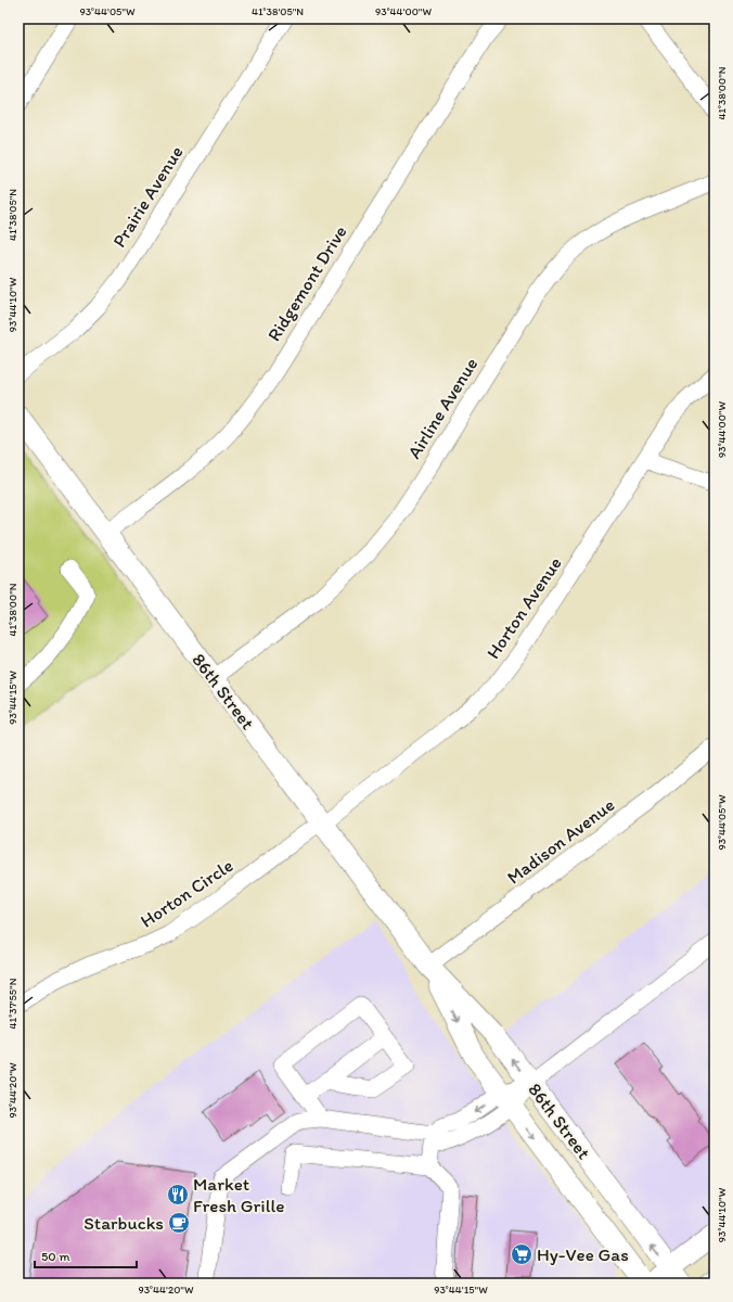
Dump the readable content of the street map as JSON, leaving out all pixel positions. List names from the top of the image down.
{
  "streets": {
    "main road": ["86th Street"],
    "street": [
      "Prairie Avenue",
      "Ridgemont Drive",
      "Airline Avenue",
      "Horton Avenue",
      "Madison Avenue",
      "Horton Circle"
    ]
  },
  "crossings": [
    ["Ridgemont Drive", "86th Street"],
    ["Airline Avenue", "86th Street"],
    ["Horton Avenue", "86th Street"],
    ["Horton Avenue", "Horton Circle"],
    ["86th Street", "Madison Avenue"],
    ["86th Street", "Horton Circle"]
  ],
  "places": {
    "restaurant": ["Market Fresh Grille"],
    "cafe": ["Starbucks"],
    "supermarket": ["Hy-Vee Gas"]
  },
  "scale_bar": "50 m",
  "coordinates": [
    "93°44'05\"W",
    "41°38'05\"N",
    "93°44'00\"W",
    "41°38'00\"N",
    "93°44'10\"W",
    "93°44'15\"W",
    "41°37'55\"N",
    "93°44'20\"W"
  ]
}
